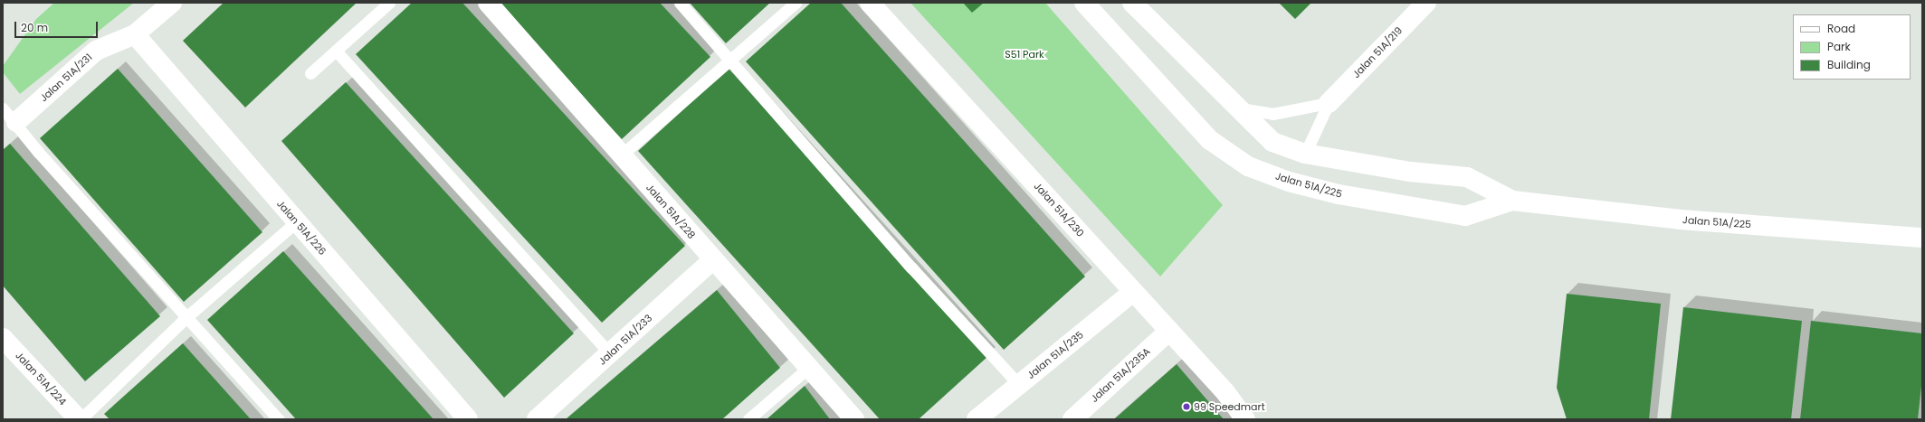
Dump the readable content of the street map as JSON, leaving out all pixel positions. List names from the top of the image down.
{
  "streets": {
    "street": [
      "Jalan 51A/219",
      "Jalan 51A/231",
      "Jalan 51A/225",
      "Jalan 51A/230",
      "Jalan 51A/228",
      "Jalan 51A/226",
      "Jalan 51A/233",
      "Jalan 51A/235",
      "Jalan 51A/235A",
      "Jalan 51A/224"
    ]
  },
  "crossings": [
    ["Jalan 51A/219", "Jalan 51A/225"],
    ["Jalan 51A/231", "Jalan 51A/226"],
    ["Jalan 51A/230", "Jalan 51A/235"],
    ["Jalan 51A/230", "Jalan 51A/235A"],
    ["Jalan 51A/228", "Jalan 51A/233"]
  ],
  "parks": ["S51 Park"],
  "places": ["99 Speedmart"],
  "legend": ["Road", "Park", "Building"],
  "scale_bar": "20 m"
}
